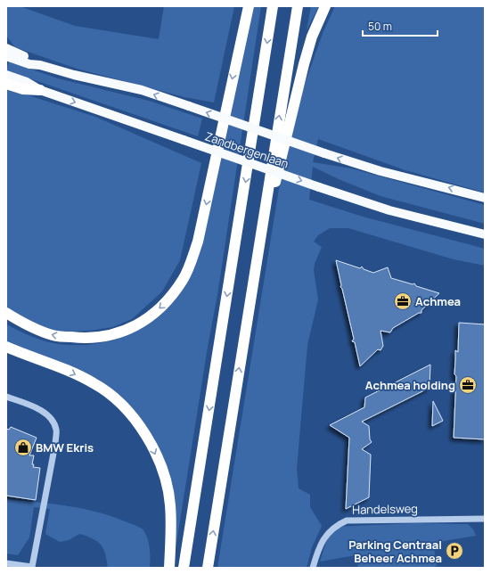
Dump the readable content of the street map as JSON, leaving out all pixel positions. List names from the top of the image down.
{
  "streets": {
    "main road": ["Zandbergenlaan"],
    "street": ["Handelsweg"]
  },
  "places": {
    "office": ["Achmea", "Achmea holding"],
    "shop": ["BMW Ekris"],
    "parking": ["Parking Centraal Beheer Achmea"]
  },
  "scale_bar": "50 m"
}
